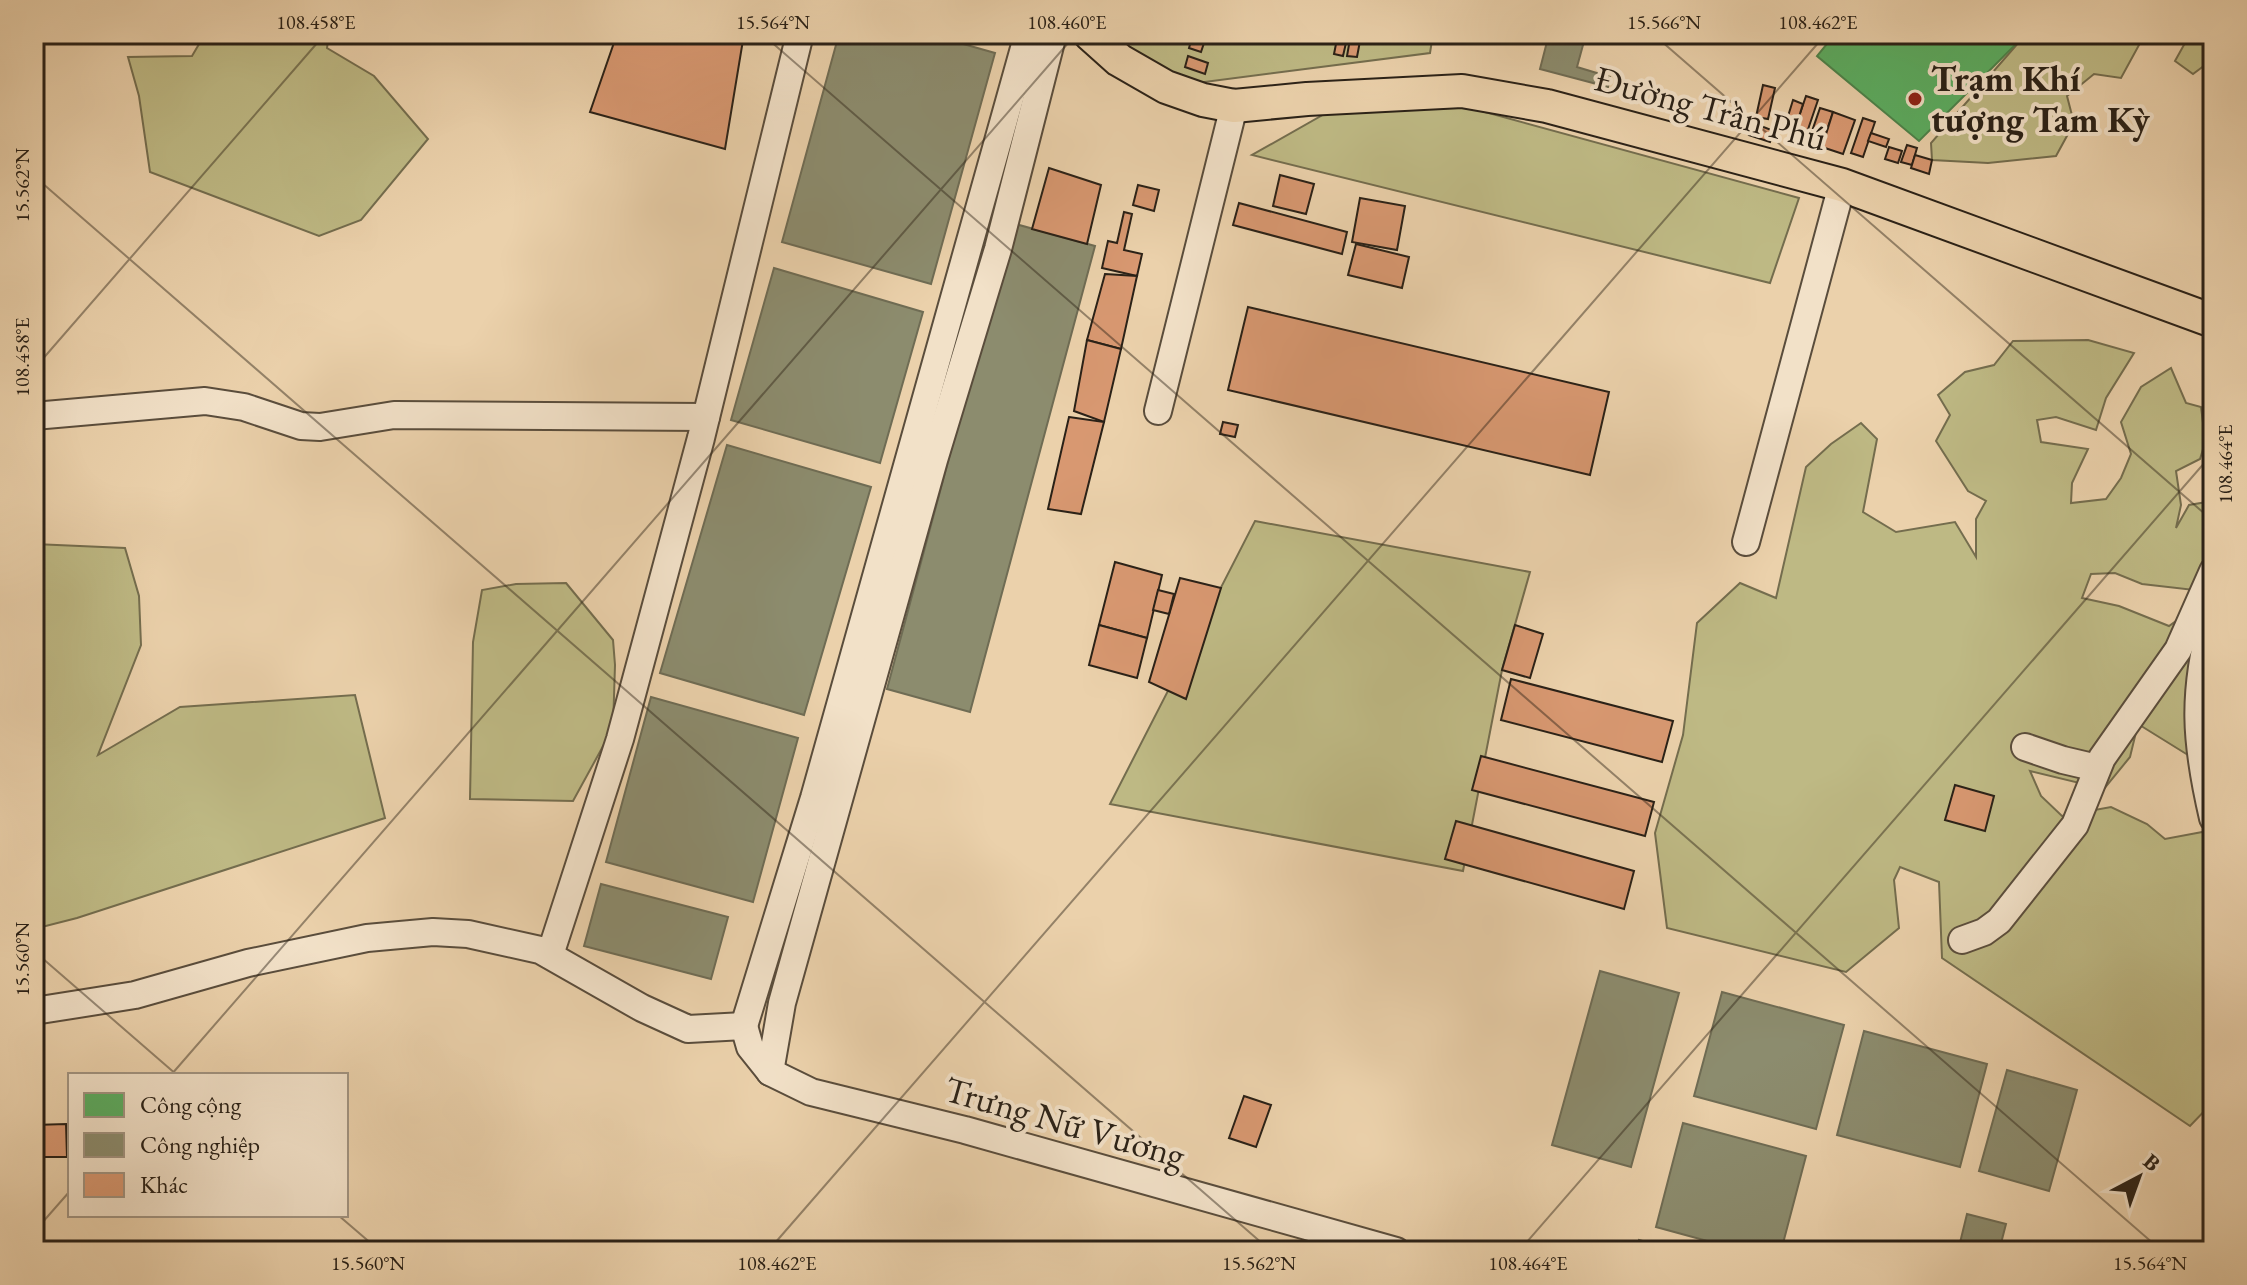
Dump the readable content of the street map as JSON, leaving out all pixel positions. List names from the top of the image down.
{
  "streets": {
    "main road": ["Đường Trần Phú"],
    "street": ["Trưng Nữ Vương"]
  },
  "places": ["Trạm Khí tượng Tam Kỳ"],
  "legend": ["Công cộng", "Công nghiệp", "Khác"],
  "north": "top right",
  "coordinates": [
    "108.458°E",
    "15.564°N",
    "108.460°E",
    "15.566°N",
    "108.462°E",
    "15.562°N",
    "108.464°E",
    "15.560°N"
  ]
}
